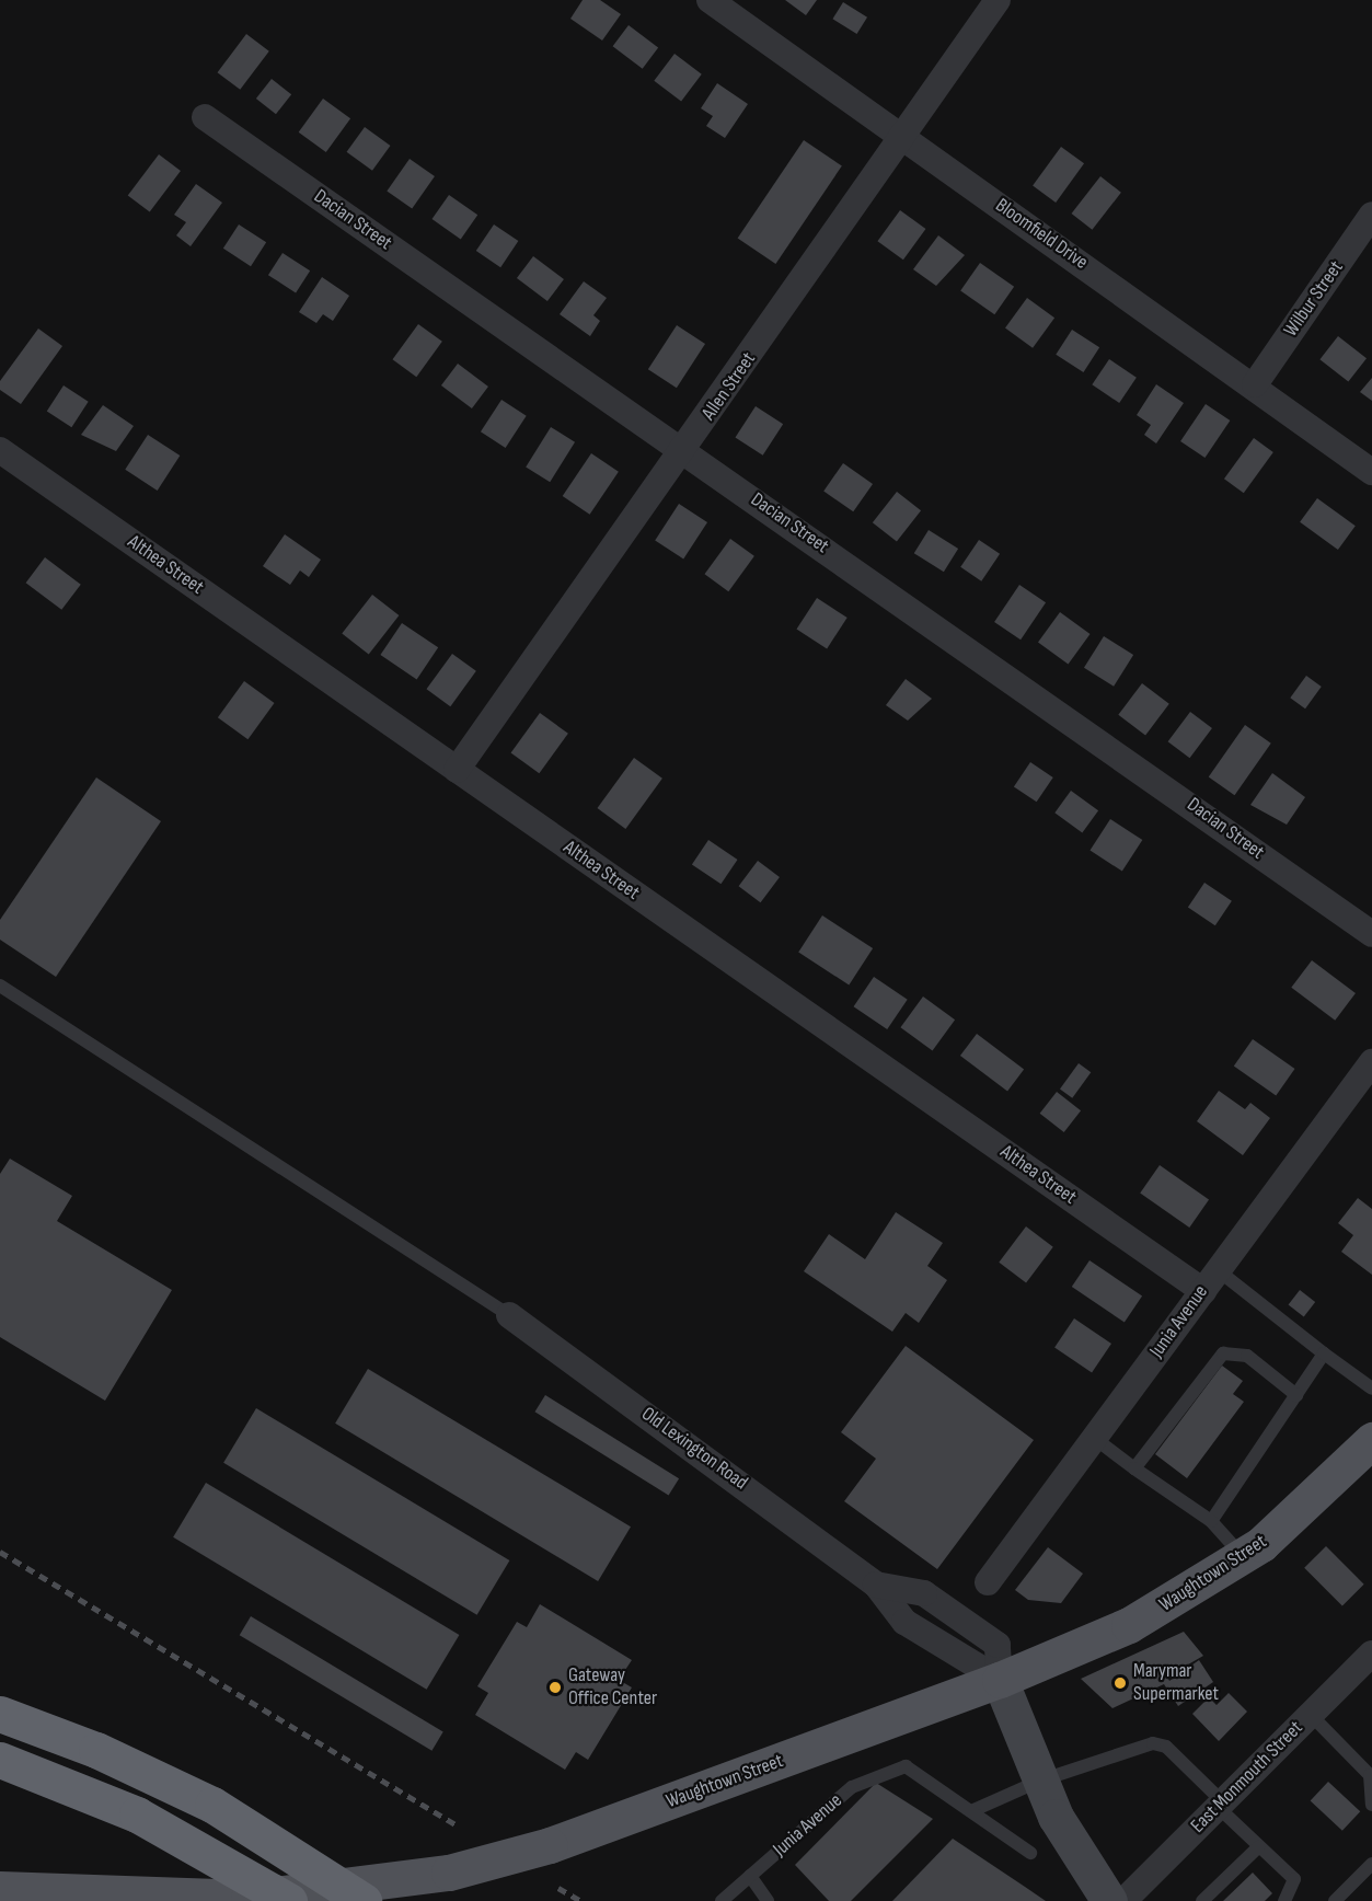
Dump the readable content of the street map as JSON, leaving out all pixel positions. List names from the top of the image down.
{
  "streets": {
    "main road": ["Old Lexington Road", "Waughtown Street"],
    "street": [
      "Dacian Street",
      "Bloomfield Drive",
      "Wilbur Street",
      "Allen Street",
      "Althea Street",
      "Junia Avenue",
      "East Monmouth Street"
    ]
  },
  "crossings": [
    ["Dacian Street", "Allen Street"],
    ["Bloomfield Drive", "Wilbur Street"],
    ["Bloomfield Drive", "Allen Street"],
    ["Allen Street", "Althea Street"],
    ["Althea Street", "Junia Avenue"],
    ["Old Lexington Road", "Waughtown Street"]
  ],
  "places": ["Marymar Supermarket", "Gateway Office Center"]
}
